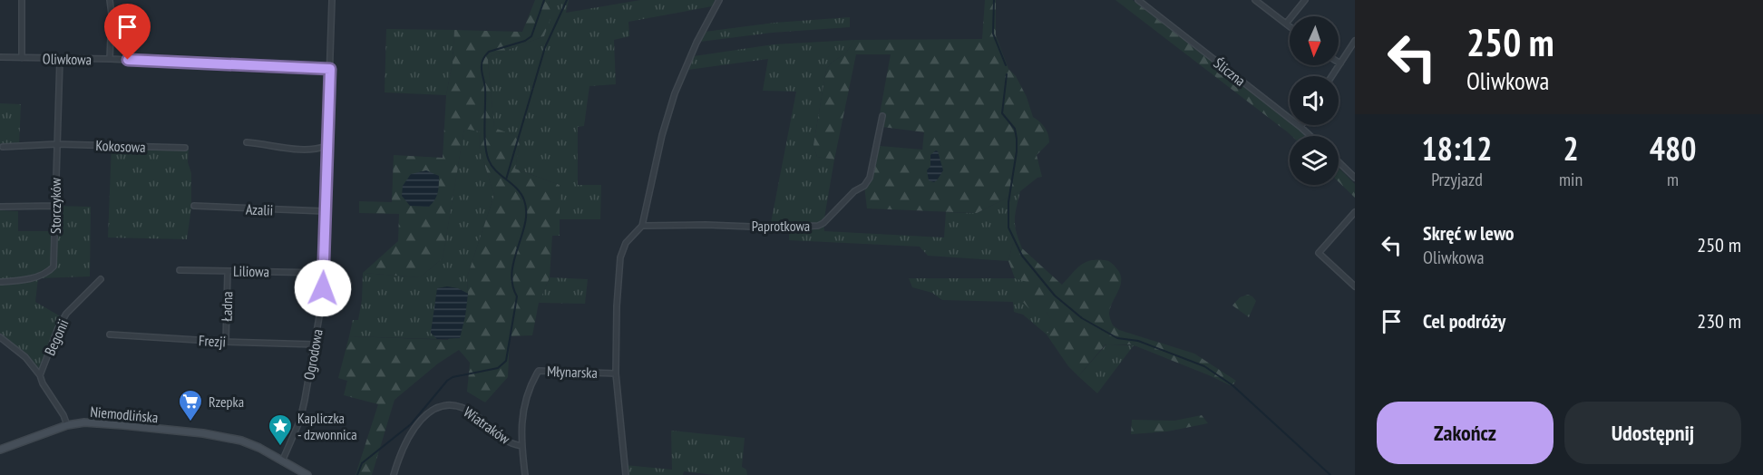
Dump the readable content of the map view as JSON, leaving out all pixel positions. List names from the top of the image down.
{
  "streets": {
    "main road": ["Niemodlińska"],
    "street": [
      "Oliwkowa",
      "Śliczna",
      "Kokosowa",
      "Storczyków",
      "Azalii",
      "Paprotkowa",
      "Liliowa",
      "Ładna",
      "Begonii",
      "Frezji",
      "Ogrodowa",
      "Młynarska",
      "Wiatraków"
    ]
  },
  "crossings": [
    ["Oliwkowa", "Storczyków"],
    ["Oliwkowa", "Ogrodowa"],
    ["Kokosowa", "Storczyków"],
    ["Azalii", "Ogrodowa"],
    ["Liliowa", "Ładna"],
    ["Liliowa", "Ogrodowa"],
    ["Ładna", "Frezji"],
    ["Frezji", "Ogrodowa"],
    ["Ogrodowa", "Niemodlińska"],
    ["Młynarska", "Wiatraków"]
  ],
  "places": {
    "supermarket": ["Rzepka"],
    "place": ["Kapliczka - dzwonnica"]
  },
  "north": "bottom",
  "page": {
    "turn": ["250 m", "Oliwkowa"],
    "eta": [
      "18:12",
      "Przyjazd",
      "2",
      "min",
      "480",
      "m"
    ],
    "list": [
      {
        "name": "Skręć w lewo",
        "note": "Oliwkowa",
        "value": "250 m"
      },
      {
        "name": "Cel podróży",
        "value": "230 m"
      }
    ],
    "buttons": ["Zakończ", "Udostępnij"]
  }
}
